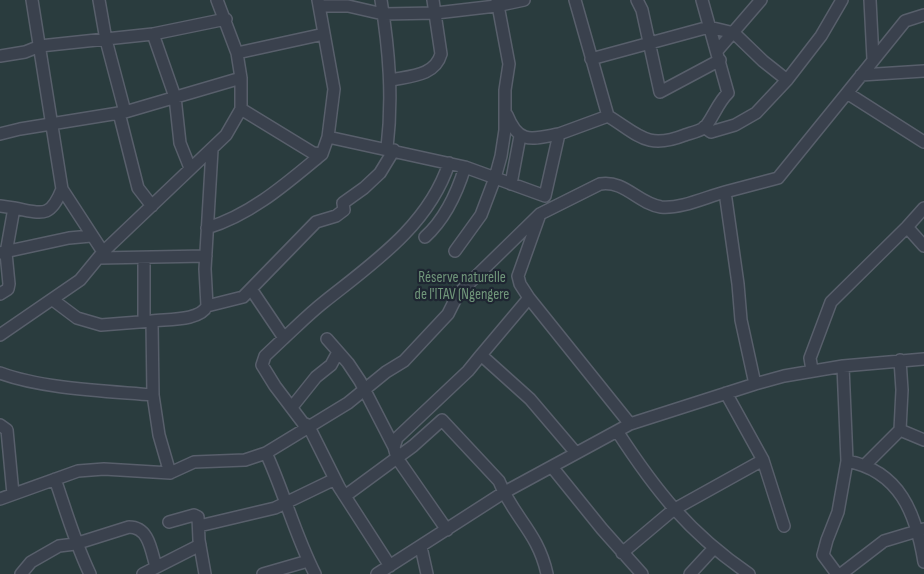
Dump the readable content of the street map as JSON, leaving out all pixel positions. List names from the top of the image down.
{
  "parks": ["Réserve naturelle de l'ITAV (Ngengere"]
}
